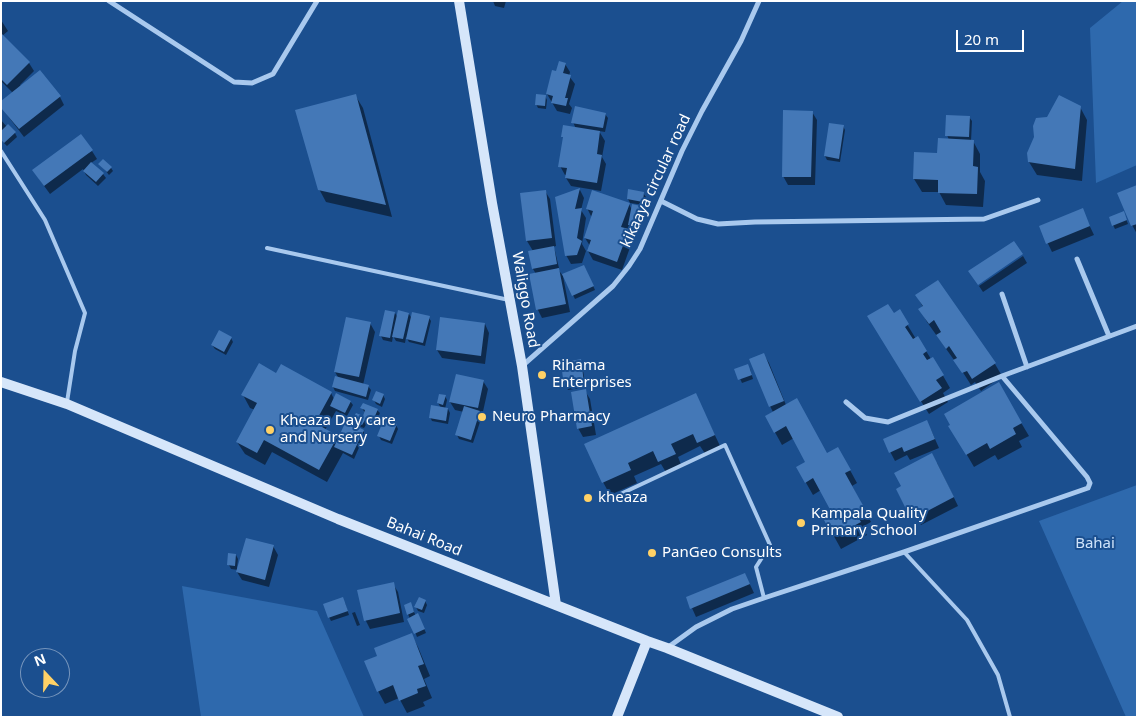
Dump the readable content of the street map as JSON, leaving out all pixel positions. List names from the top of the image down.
{
  "streets": {
    "street": ["kikaaya circular road", "Waliggo Road", "Bahai Road"]
  },
  "crossings": [
    ["kikaaya circular road", "Waliggo Road"],
    ["Waliggo Road", "Bahai Road"]
  ],
  "parks": ["Bahai"],
  "places": [
    "Rihama Enterprises",
    "Neuro Pharmacy",
    "Kheaza Day care and Nursery",
    "kheaza",
    "Kampala Quality Primary School",
    "PanGeo Consults"
  ],
  "scale_bar": "20 m",
  "north": "top"
}
